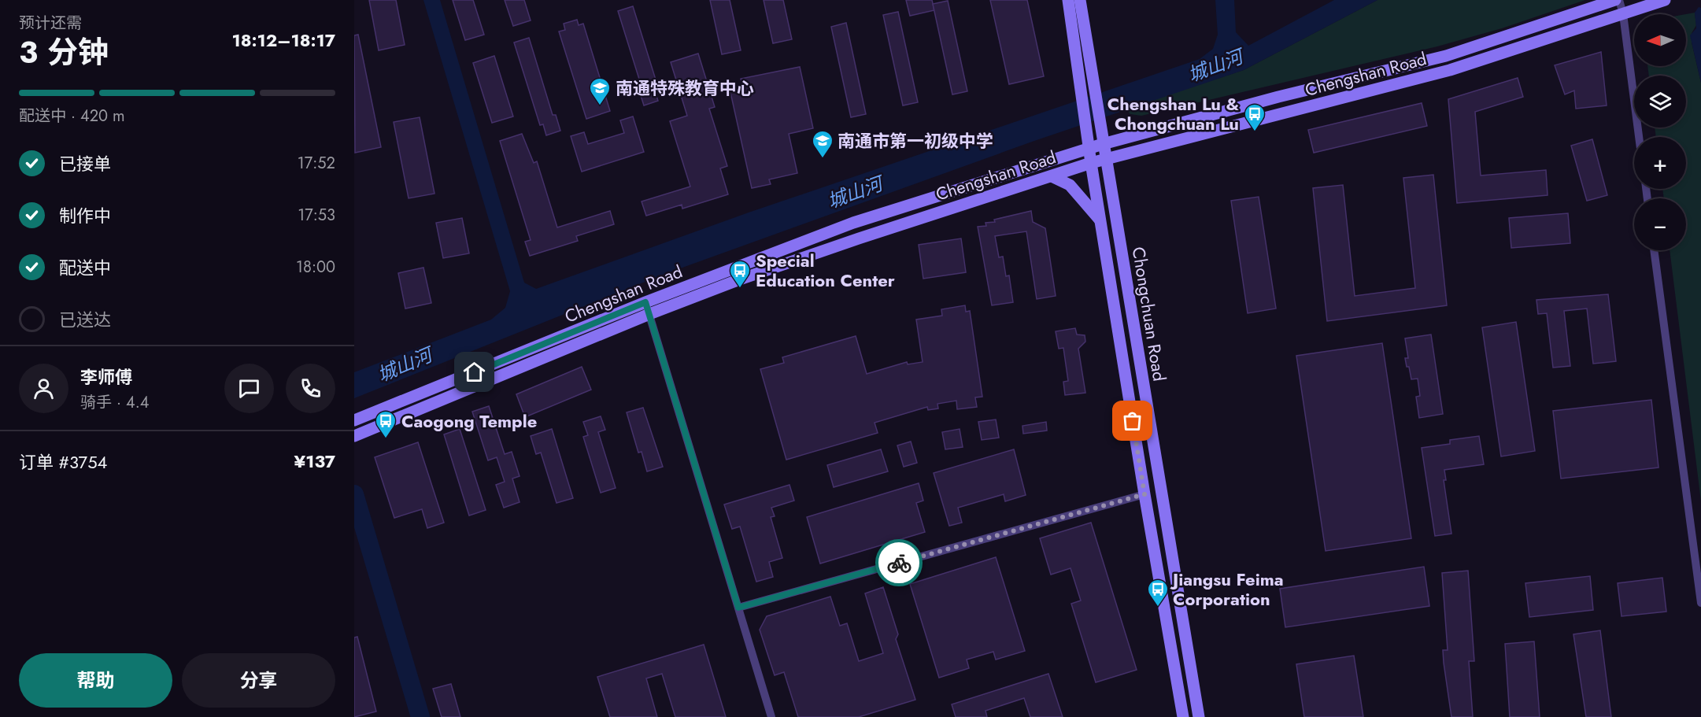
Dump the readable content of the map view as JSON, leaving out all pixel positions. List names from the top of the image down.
{
  "streets": {
    "main road": ["Chengshan Road", "Chongchuan Road"]
  },
  "crossings": [
    ["Chengshan Road", "Chongchuan Road"]
  ],
  "water": ["城山河"],
  "places": {
    "school or university": ["南通特殊教育中心", "南通市第一初级中学"],
    "bus stop": [
      "Chengshan Lu & Chongchuan Lu",
      "Special Education Center",
      "Caogong Temple",
      "Jiangsu Feima Corporation"
    ]
  },
  "north": "left",
  "page": {
    "heading": ["3 分钟", "预计还需", "18:12–18:17"],
    "panel": [
      "李师傅",
      "骑手 · 4.4",
      "订单 #3754",
      "¥137"
    ],
    "map_buttons": ["+", "−"],
    "bar": "配送中 · 420 m",
    "list": [
      ["已接单", "17:52"],
      ["制作中", "17:53"],
      ["配送中", "18:00"],
      "已送达"
    ],
    "buttons": ["帮助", "分享"]
  }
}
